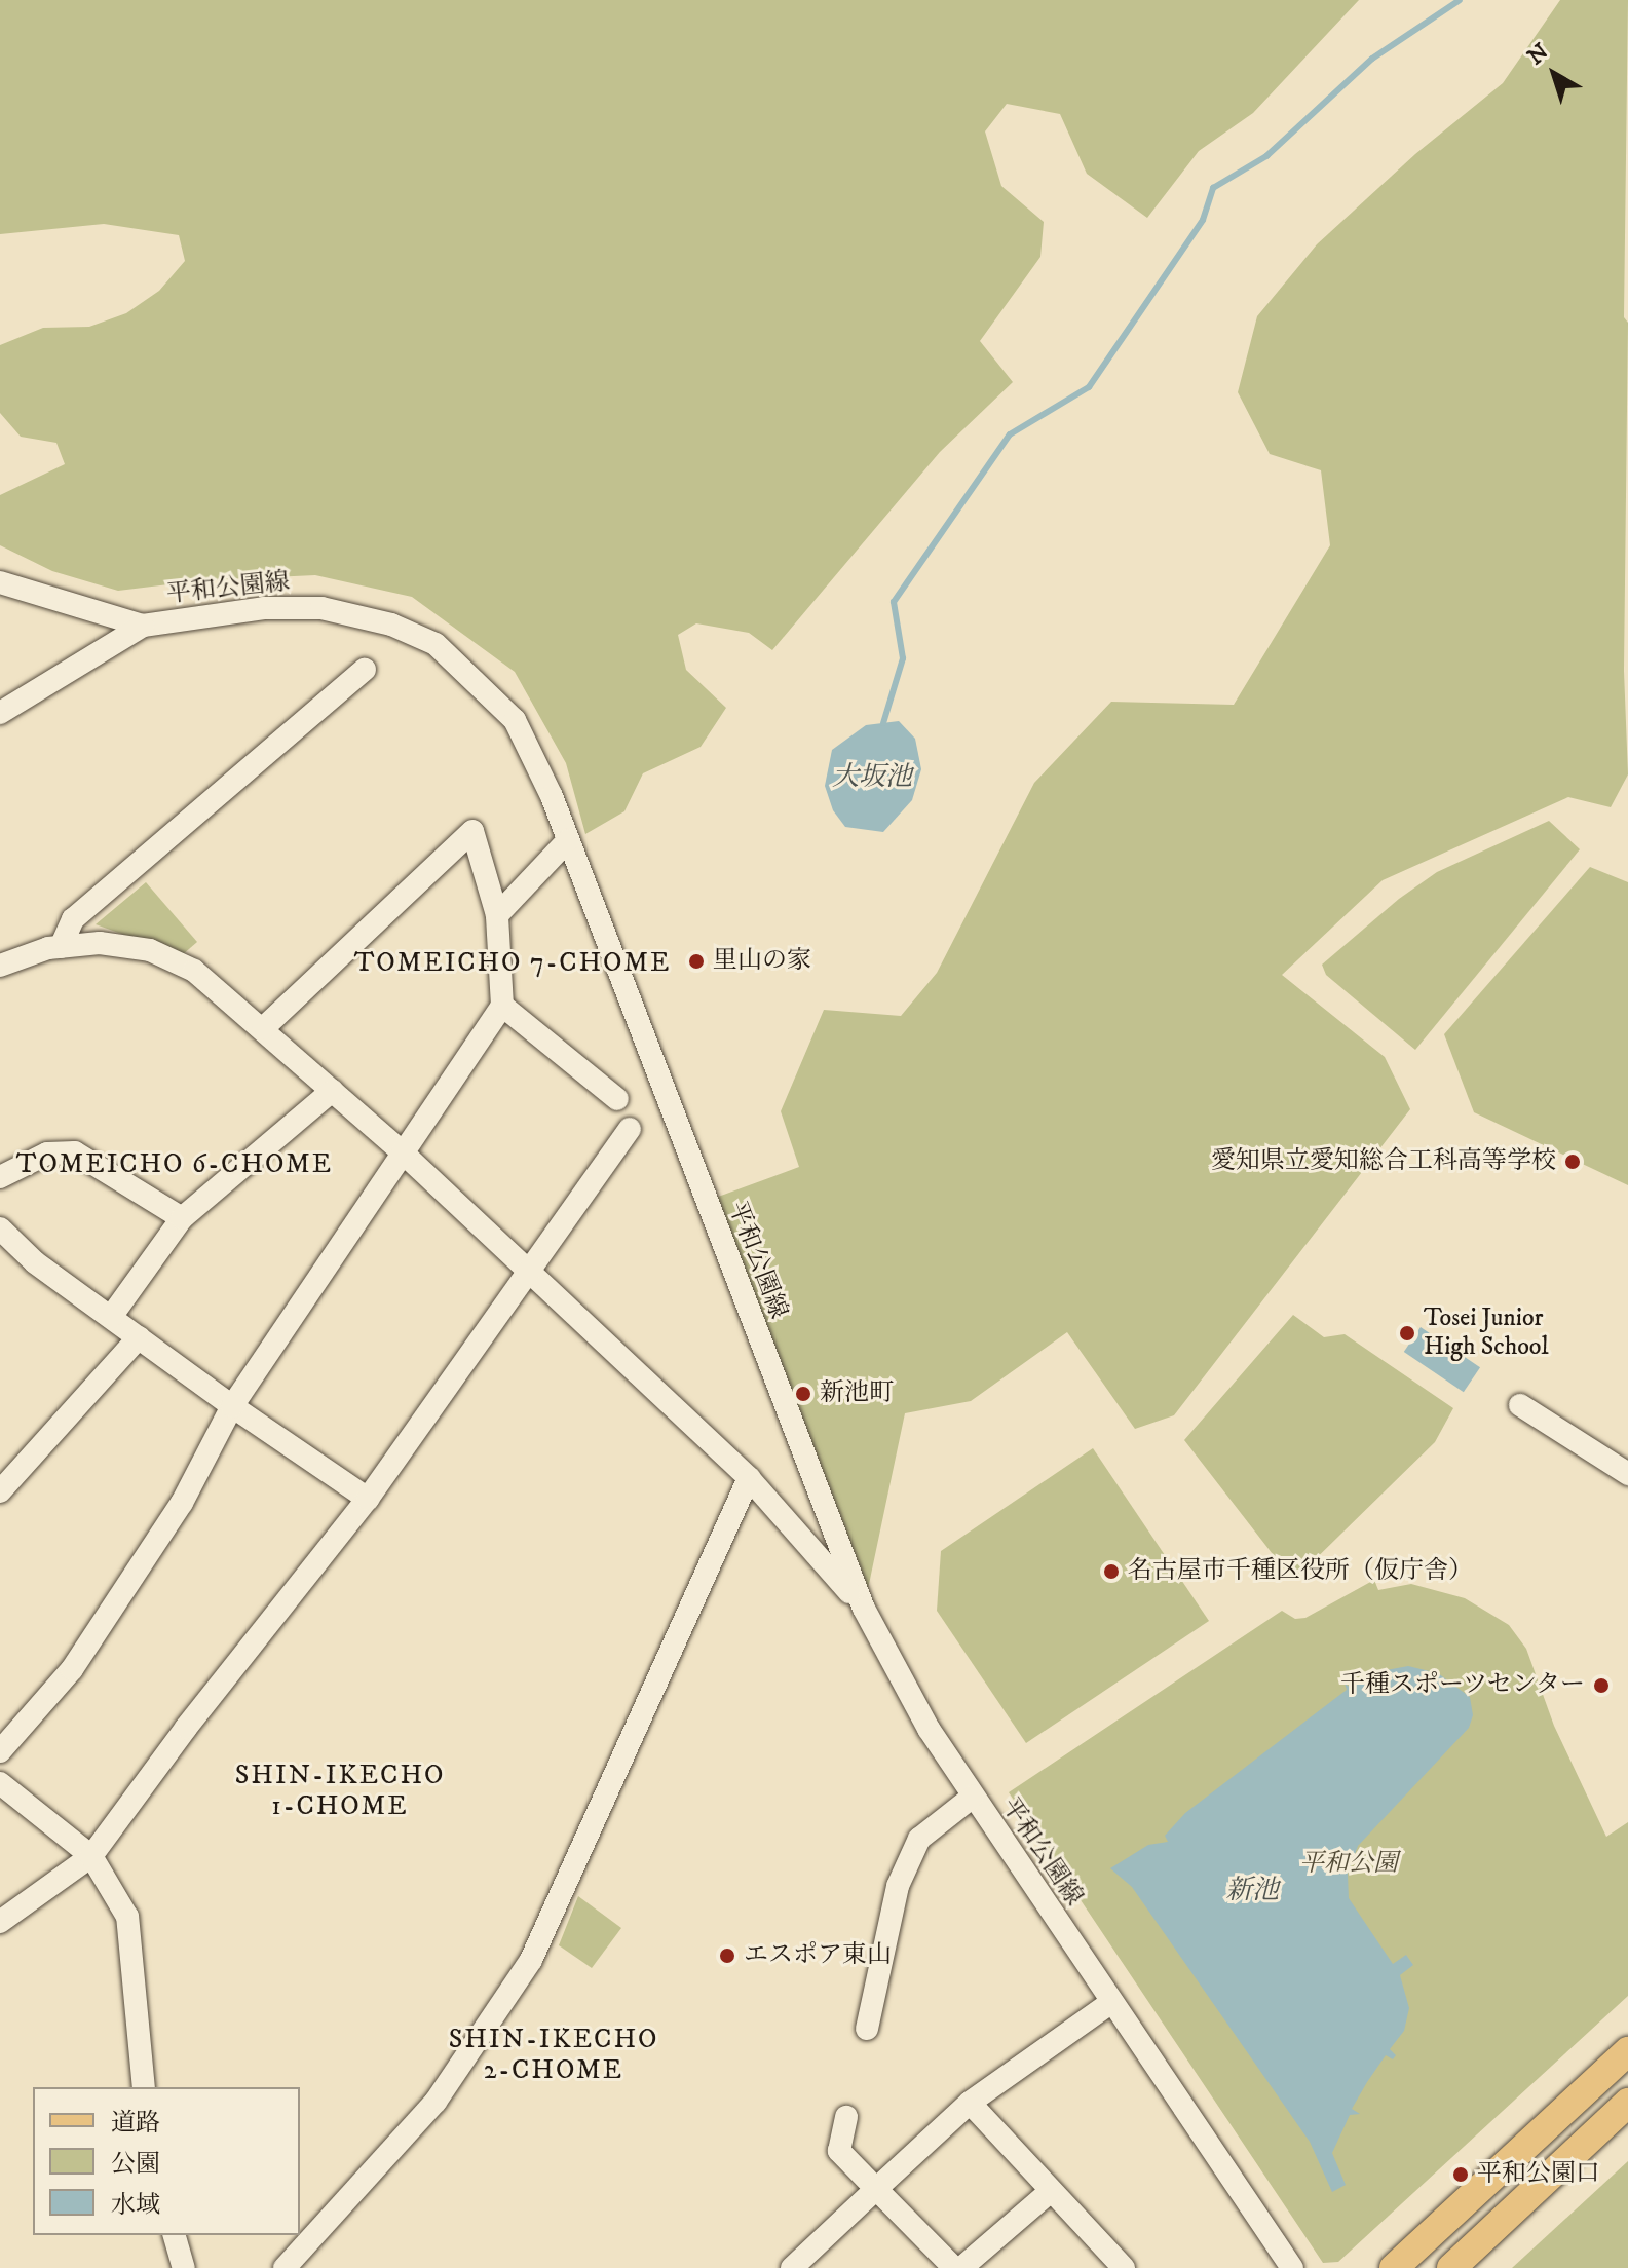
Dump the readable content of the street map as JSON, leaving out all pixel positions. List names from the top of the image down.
{
  "streets": {
    "street": ["平和公園線"]
  },
  "districts": [
    "TOMEICHO 7-CHOME",
    "TOMEICHO 6-CHOME",
    "SHIN-IKECHO 1-CHOME",
    "SHIN-IKECHO 2-CHOME"
  ],
  "water": ["大坂池", "新池"],
  "parks": ["平和公園"],
  "places": [
    "里山の家",
    "愛知県立愛知総合工科高等学校",
    "Tosei Junior High School",
    "新池町",
    "名古屋市千種区役所（仮庁舎）",
    "千種スポーツセンター",
    "エスポア東山",
    "平和公園口"
  ],
  "legend": ["道路", "公園", "水域"],
  "north": "top left"
}
